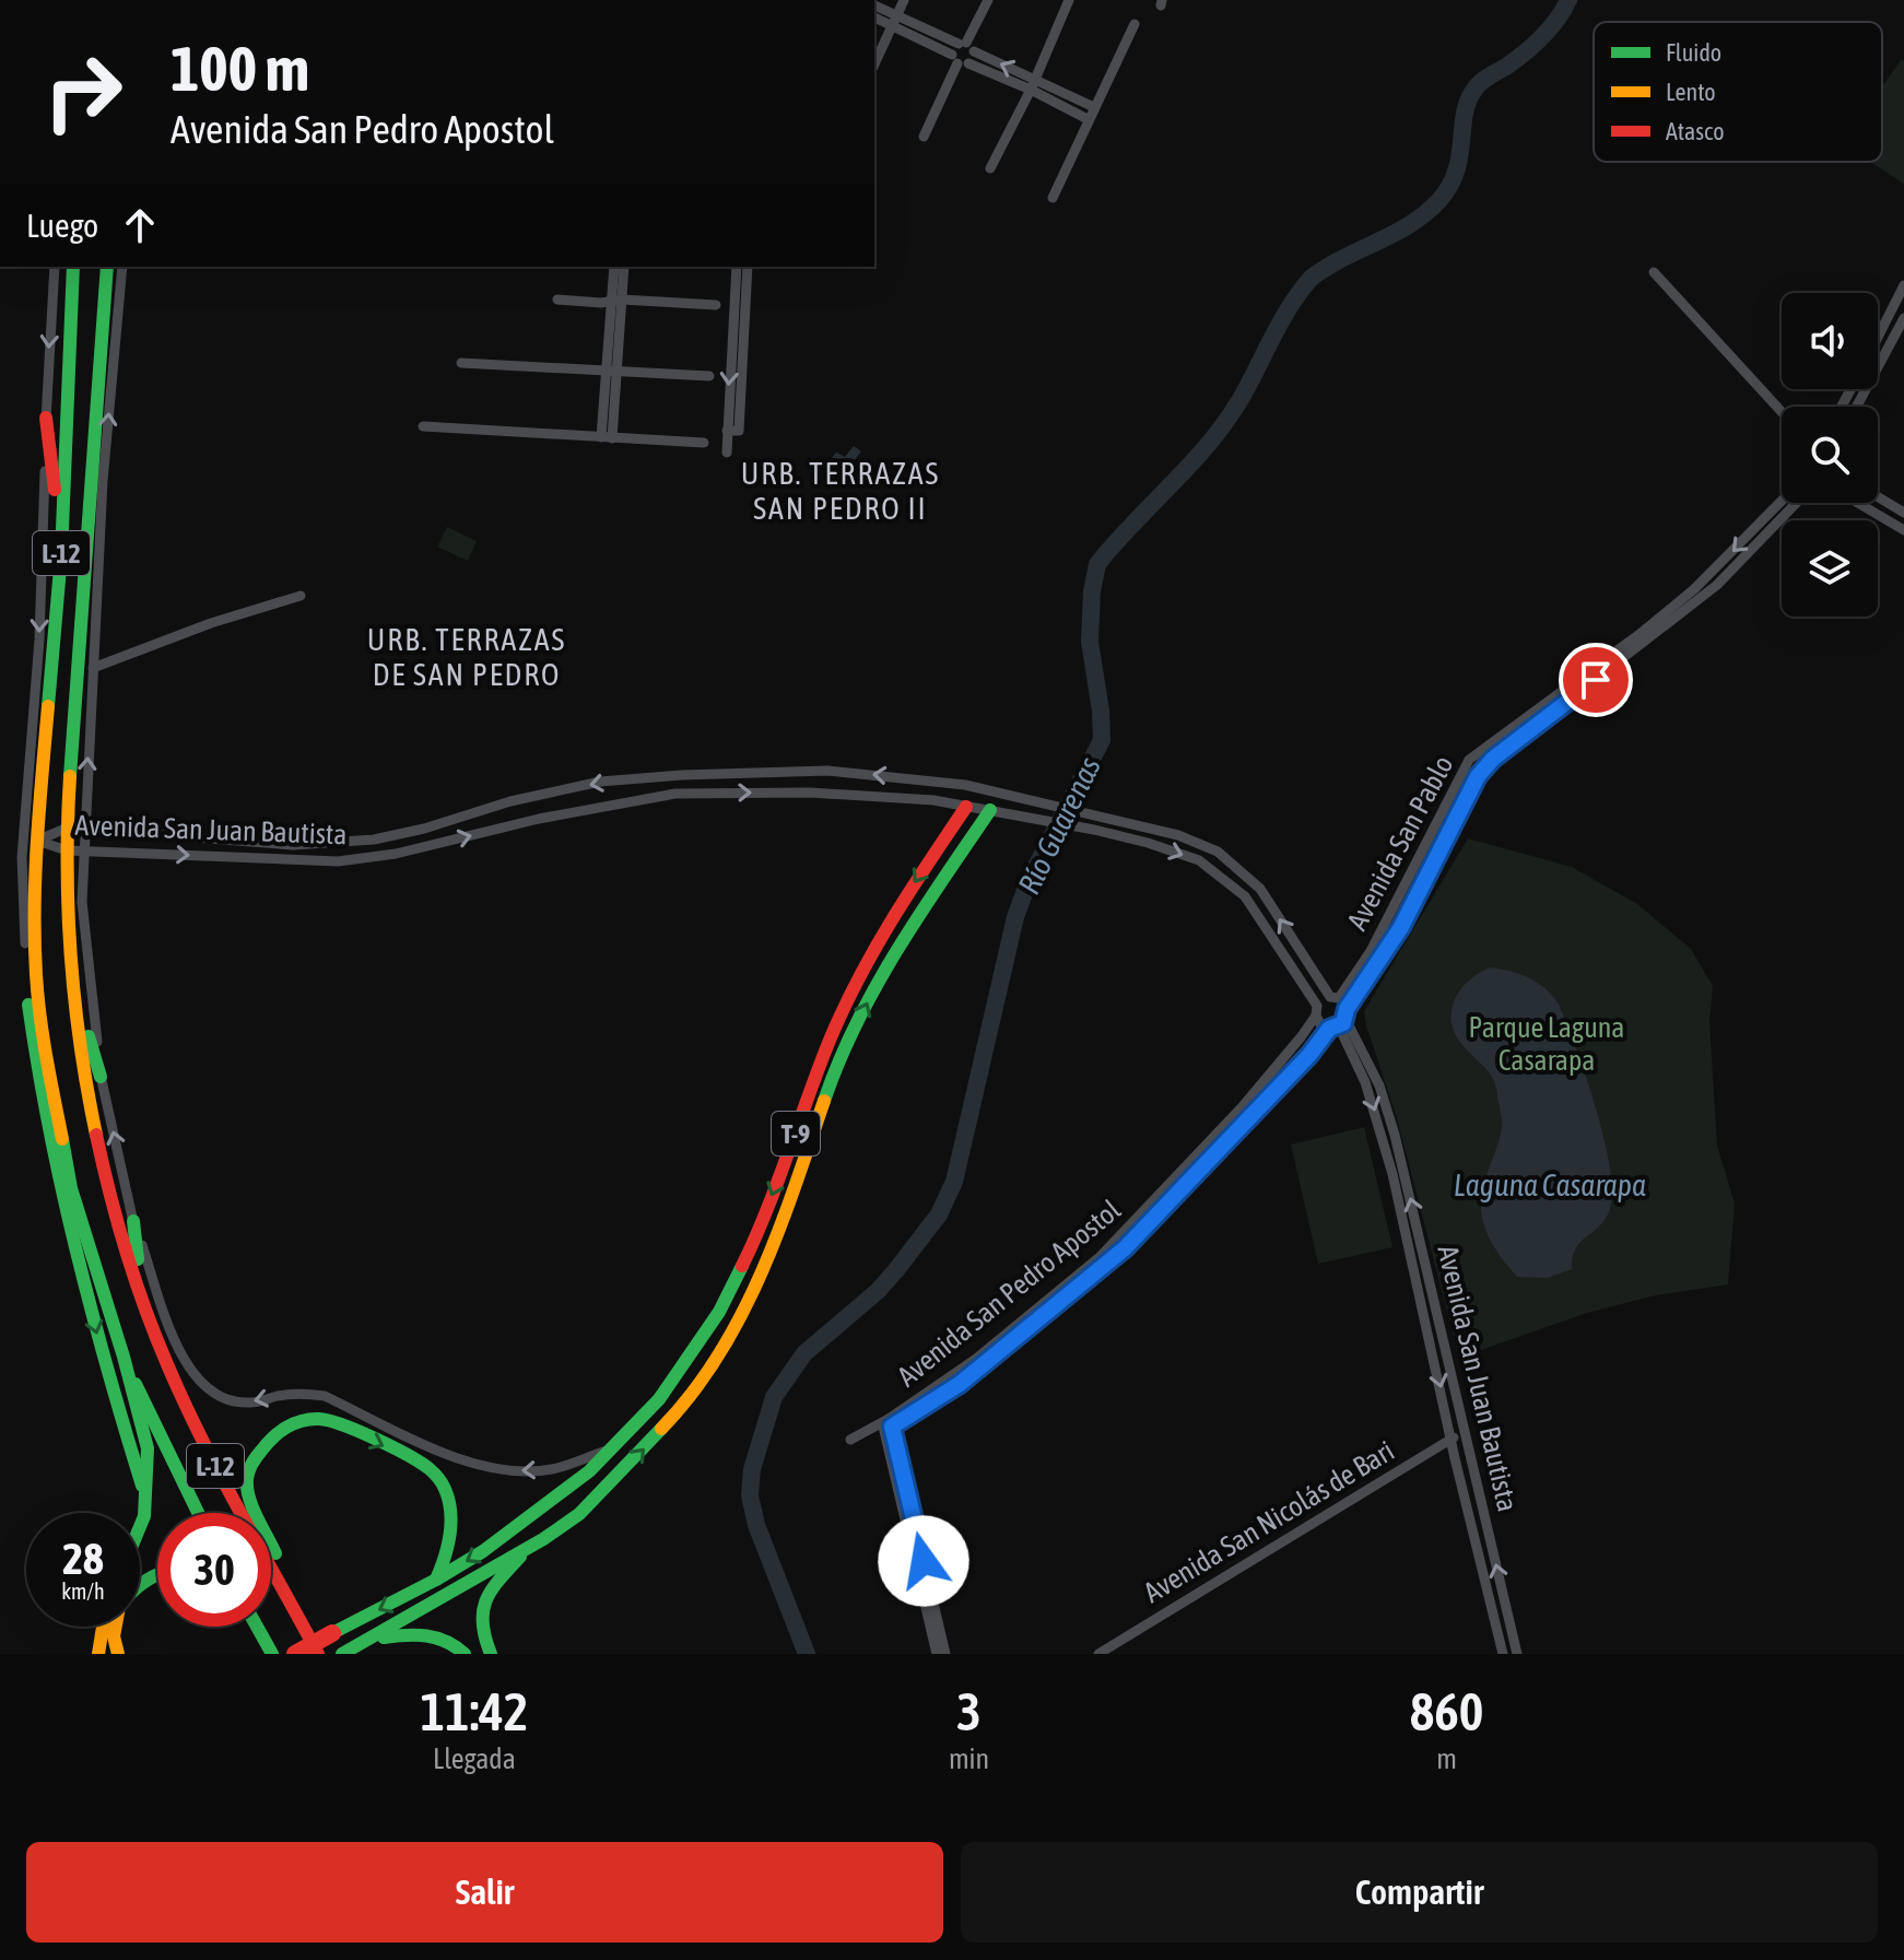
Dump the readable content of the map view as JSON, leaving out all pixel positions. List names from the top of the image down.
{
  "streets": {
    "main road": ["L-12", "T-9"],
    "street": [
      "Avenida San Juan Bautista",
      "Avenida San Pablo",
      "Avenida San Pedro Apostol",
      "Avenida San Nicolás de Bari"
    ]
  },
  "crossings": [
    ["L-12", "Avenida San Juan Bautista"],
    ["Avenida San Juan Bautista", "Avenida San Pablo"],
    ["Avenida San Juan Bautista", "T-9"],
    ["Avenida San Juan Bautista", "Avenida San Pedro Apostol"],
    ["Avenida San Juan Bautista", "Avenida San Nicolás de Bari"],
    ["Avenida San Pablo", "Avenida San Pedro Apostol"]
  ],
  "districts": ["URB. TERRAZAS SAN PEDRO II", "URB. TERRAZAS DE SAN PEDRO"],
  "water": ["Río Guarenas", "Laguna Casarapa"],
  "parks": ["Parque Laguna Casarapa"],
  "legend": ["Fluido", "Lento", "Atasco"],
  "page": {
    "turn": ["100 m", "Avenida San Pedro Apostol"],
    "then": "Luego",
    "speed": "28 km/h",
    "limit": "30",
    "eta": [
      "11:42",
      "Llegada",
      "3",
      "min",
      "860",
      "m"
    ],
    "buttons": ["Salir", "Compartir"]
  }
}
